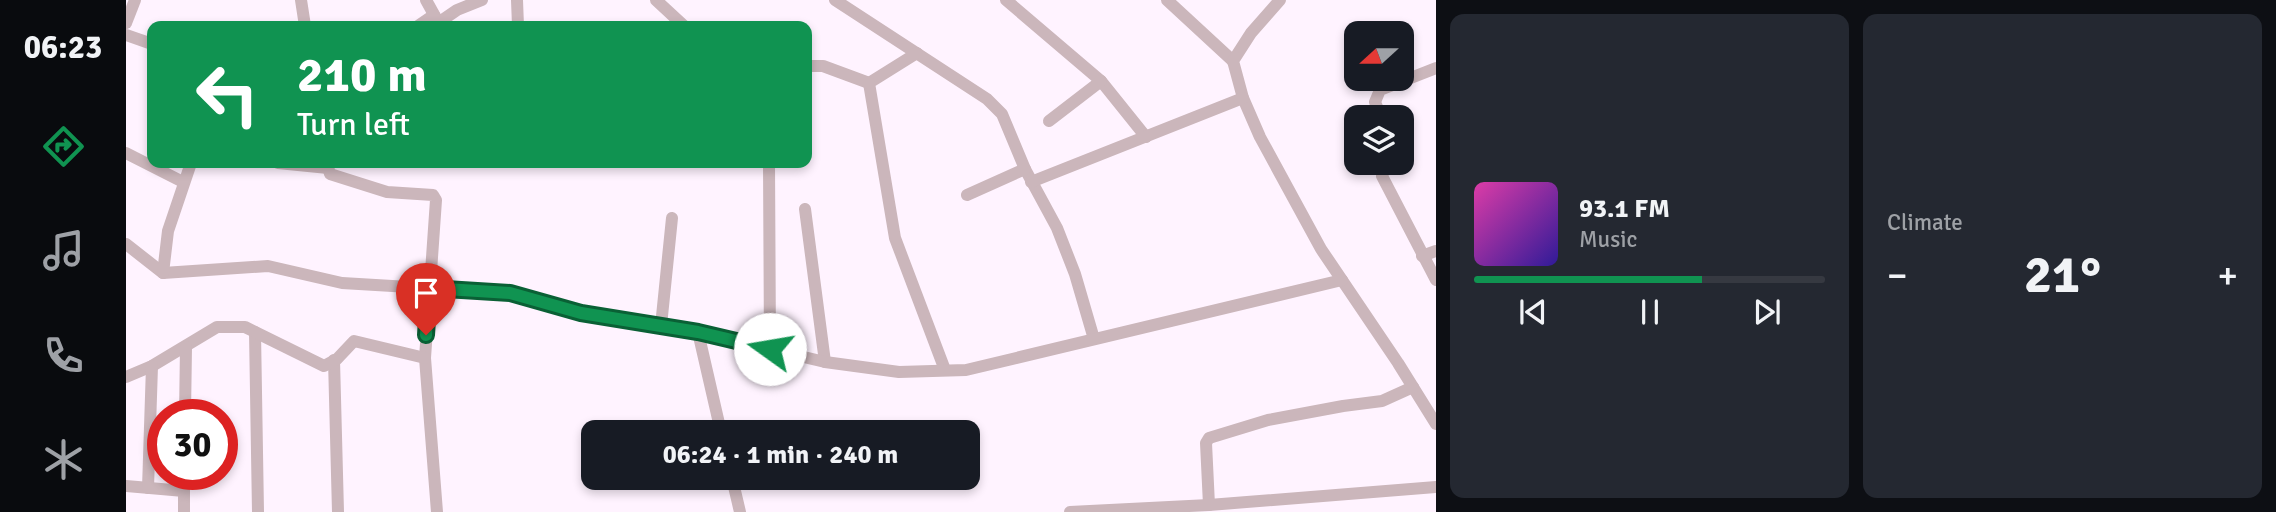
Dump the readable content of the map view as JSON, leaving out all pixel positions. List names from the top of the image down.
{
  "north": "left",
  "page": {
    "tabs": "06:23",
    "tile": "Climate",
    "turn": ["210 m", "Turn left"],
    "song": ["93.1 FM", "Music"],
    "heat": ["−", "21°", "+"],
    "limit": "30",
    "trip": "06:24 · 1 min · 240 m"
  }
}
